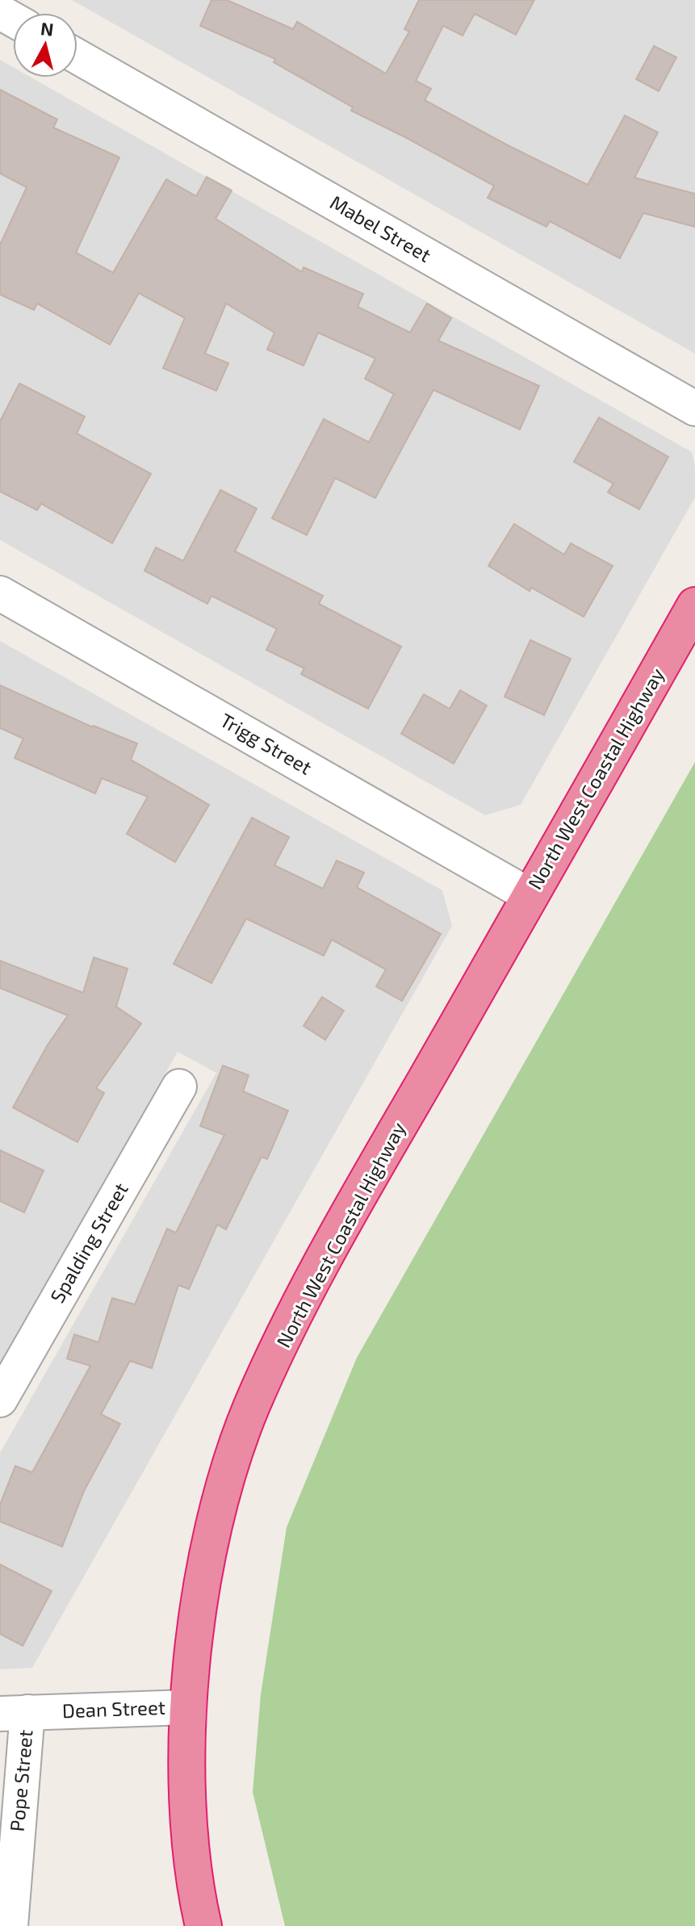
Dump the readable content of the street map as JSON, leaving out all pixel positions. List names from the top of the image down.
{
  "streets": {
    "highway": ["North West Coastal Highway"],
    "street": [
      "Mabel Street",
      "Trigg Street",
      "Spalding Street",
      "Dean Street",
      "Pope Street"
    ]
  },
  "crossings": [
    ["Trigg Street", "North West Coastal Highway"],
    ["North West Coastal Highway", "Dean Street"],
    ["Dean Street", "Pope Street"]
  ],
  "north": "top"
}
